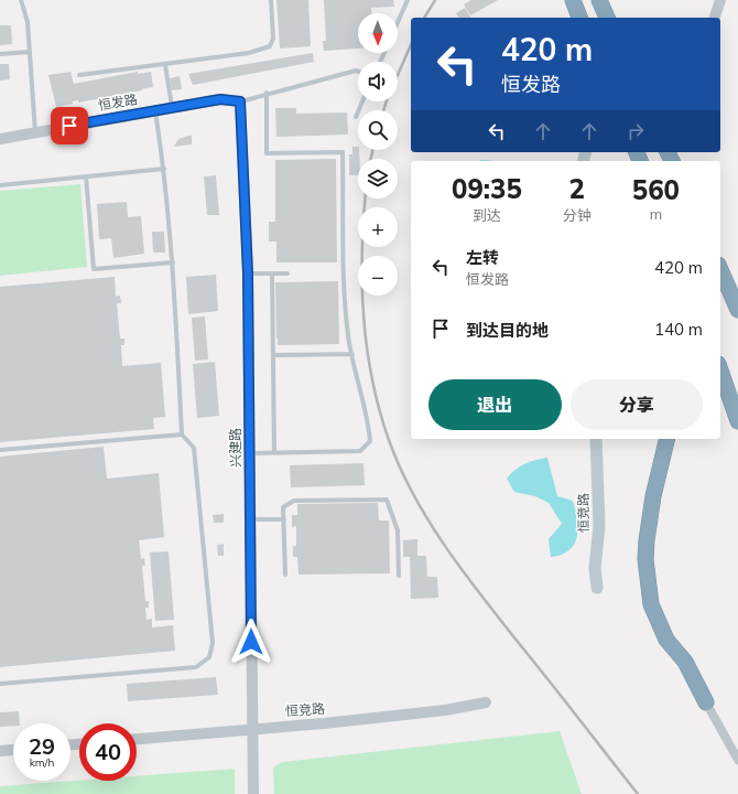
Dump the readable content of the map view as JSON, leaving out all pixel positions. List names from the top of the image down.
{
  "streets": {
    "main road": ["恒竞路"],
    "street": ["恒发路", "兴建路"]
  },
  "crossings": [
    ["恒发路", "兴建路"],
    ["兴建路", "恒竞路"]
  ],
  "north": "bottom",
  "page": {
    "map_buttons": ["+", "−"],
    "turn": ["420 m", "恒发路"],
    "eta": [
      "09:35",
      "到达",
      "2",
      "分钟",
      "560",
      "m"
    ],
    "list": [
      {
        "name": "左转",
        "note": "恒发路",
        "value": "420 m"
      },
      {
        "name": "到达目的地",
        "value": "140 m"
      }
    ],
    "buttons": ["退出", "分享"],
    "speed": "29 km/h",
    "limit": "40"
  }
}
